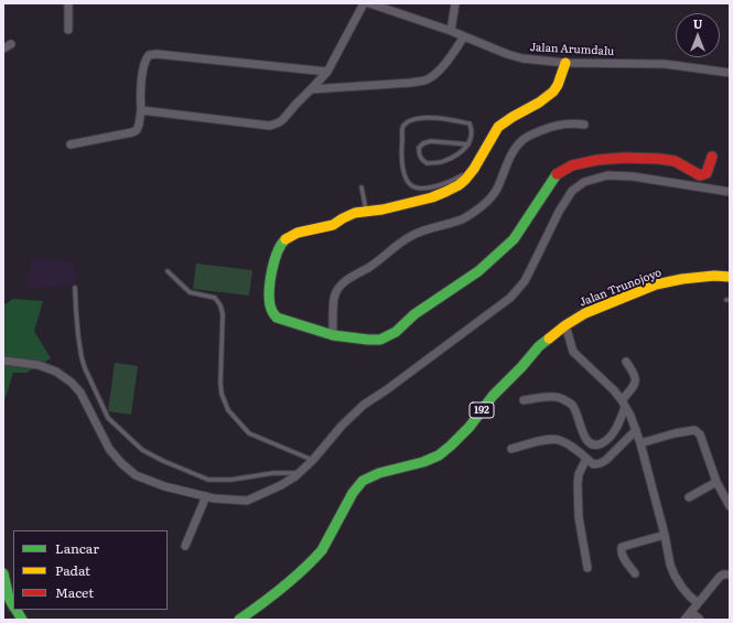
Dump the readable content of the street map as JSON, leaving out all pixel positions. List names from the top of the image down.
{
  "streets": {
    "street": ["Jalan Arumdalu", "Jalan Trunojoyo", "192"]
  },
  "legend": ["Lancar", "Padat", "Macet"],
  "north": "top"
}
